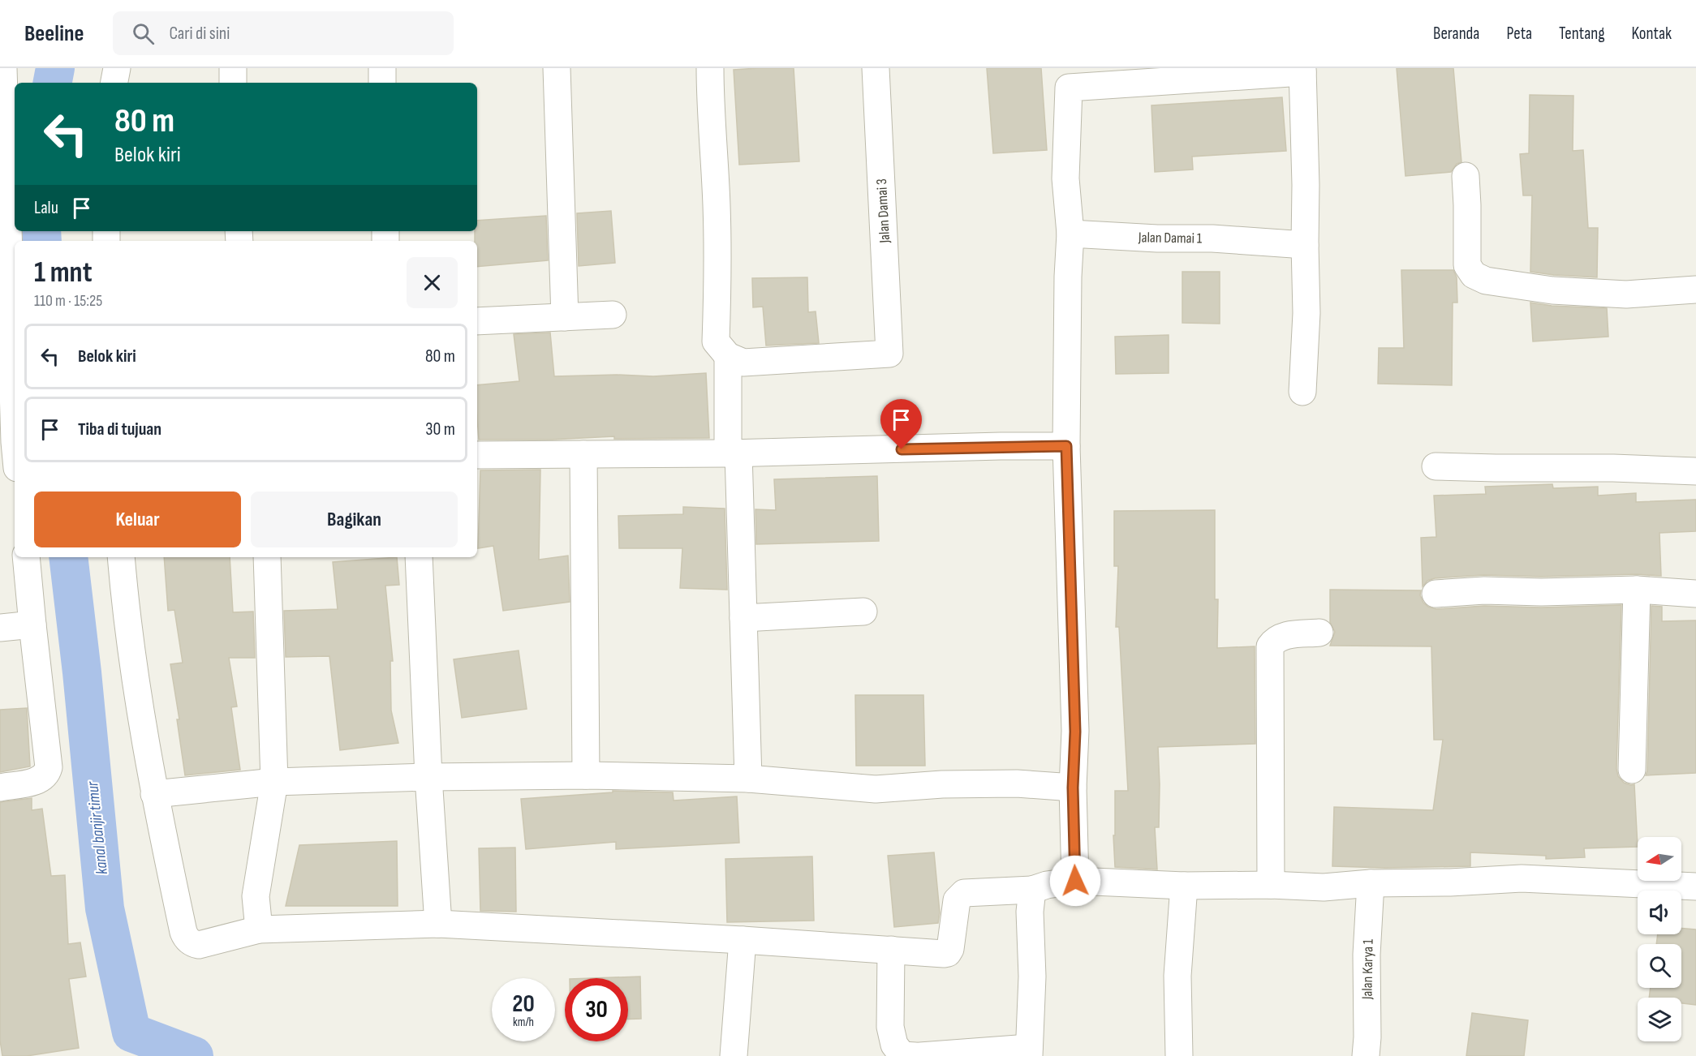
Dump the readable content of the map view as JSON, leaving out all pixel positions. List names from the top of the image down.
{
  "streets": {
    "street": ["Jalan Damai 3", "Jalan Damai 1", "Jalan Karya 1"]
  },
  "water": ["kanal banjir timur"],
  "north": "left",
  "page": {
    "header": "Beeline",
    "search": "Cari di sini",
    "nav": [
      "Beranda",
      "Peta",
      "Tentang",
      "Kontak"
    ],
    "turn": ["80 m", "Belok kiri"],
    "then": "Lalu",
    "heading": ["1 mnt", "110 m · 15:25"],
    "list": [
      {
        "name": "Belok kiri",
        "value": "80 m"
      },
      {
        "name": "Tiba di tujuan",
        "value": "30 m"
      }
    ],
    "buttons": ["Keluar", "Bagikan"],
    "speed": "20 km/h",
    "limit": "30"
  }
}
